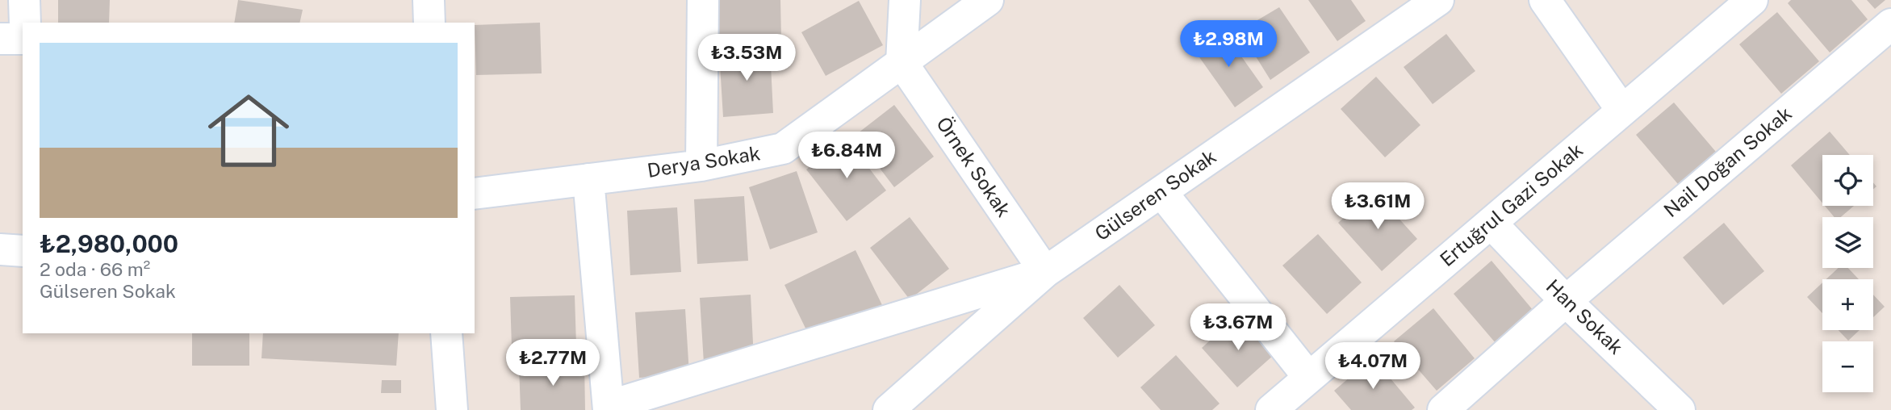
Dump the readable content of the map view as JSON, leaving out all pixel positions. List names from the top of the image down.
{
  "streets": {
    "street": [
      "Derya Sokak",
      "Nail Doğan Sokak",
      "Örnek Sokak",
      "Gülseren Sokak",
      "Ertuğrul Gazi Sokak",
      "Han Sokak"
    ]
  },
  "crossings": [
    ["Derya Sokak", "Örnek Sokak"],
    ["Nail Doğan Sokak", "Han Sokak"],
    ["Örnek Sokak", "Gülseren Sokak"],
    ["Ertuğrul Gazi Sokak", "Han Sokak"]
  ],
  "page": {
    "price": [
      "₺2.98M",
      "₺3.53M",
      "₺6.84M",
      "₺3.61M",
      "₺3.67M",
      "₺2.77M",
      "₺4.07M"
    ],
    "list": [
      {
        "name": "₺2,980,000",
        "note": "2 oda · 66 m² · Gülseren Sokak"
      }
    ],
    "map_buttons": ["+", "−"]
  }
}
